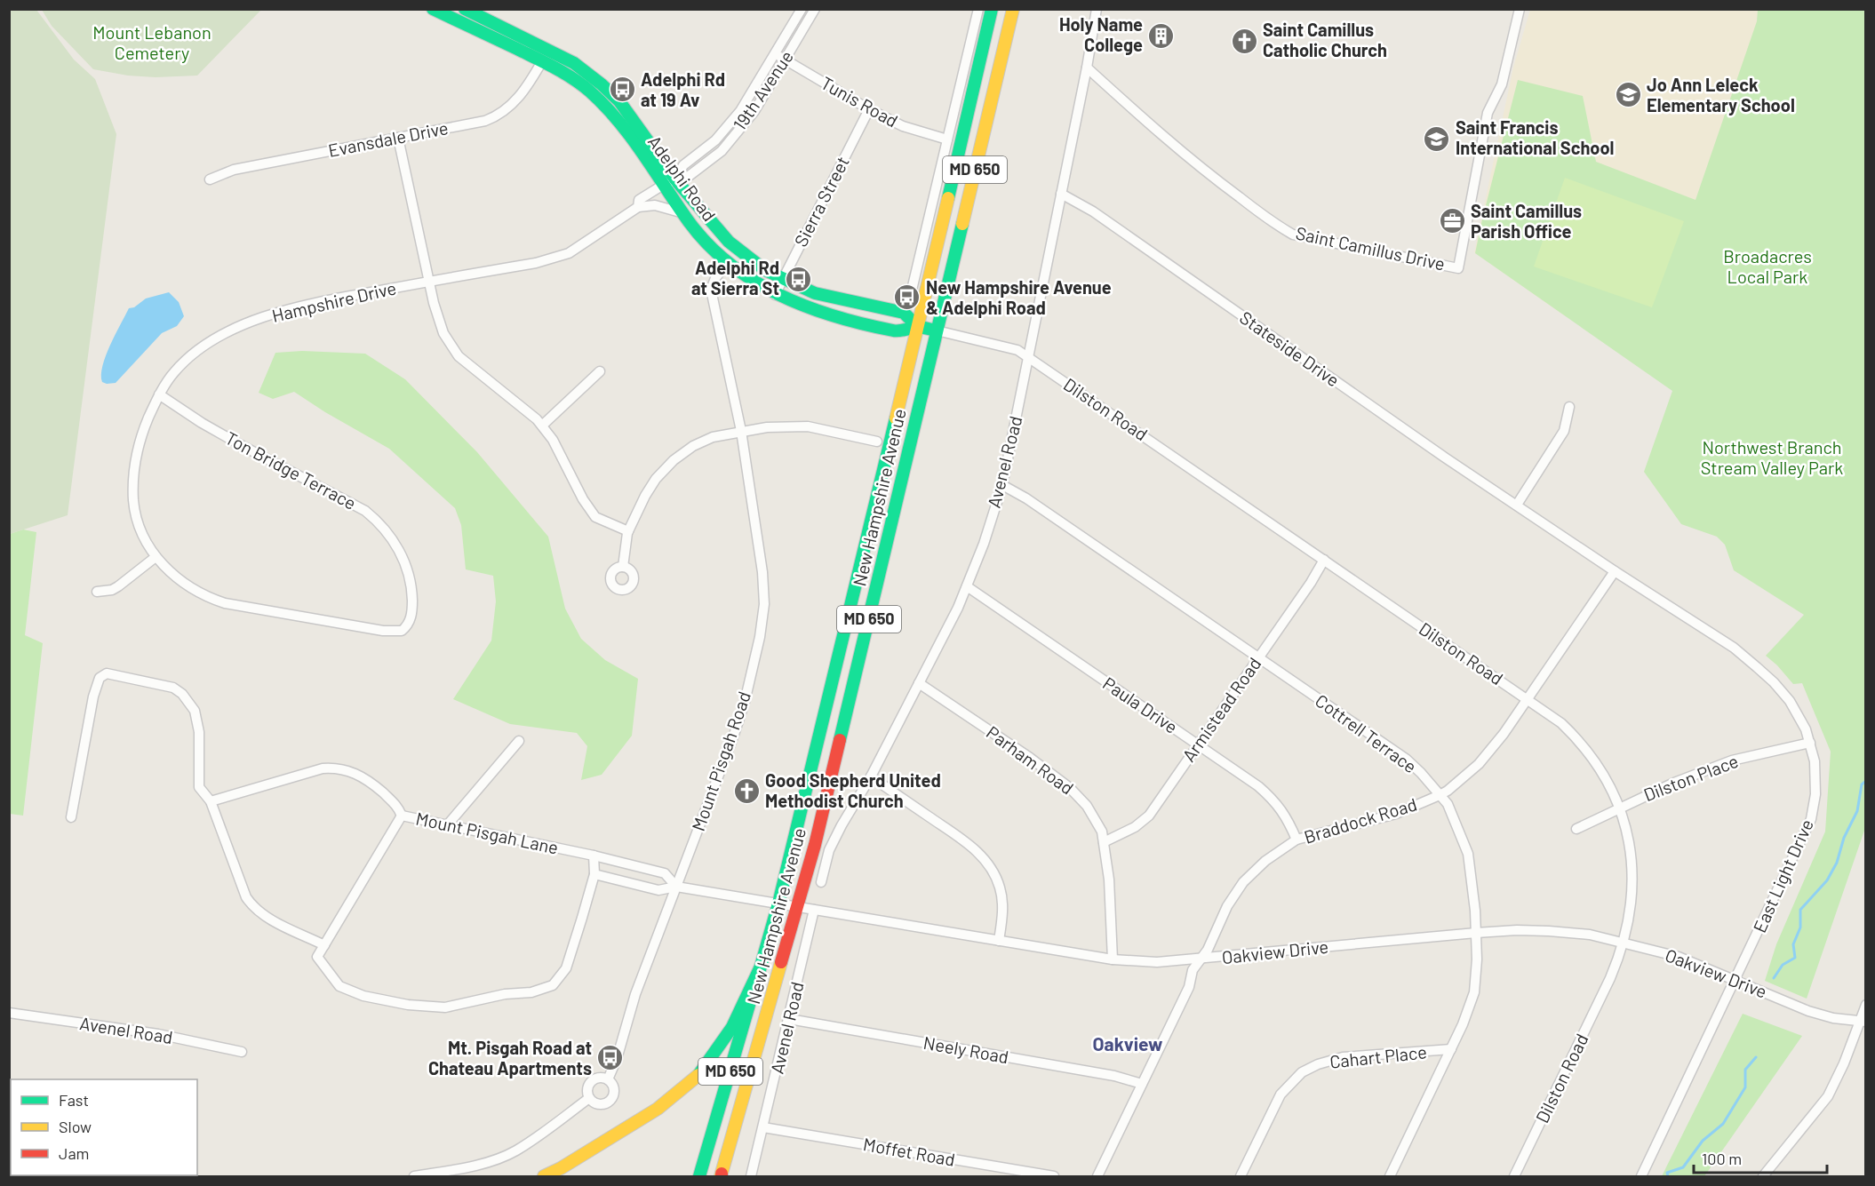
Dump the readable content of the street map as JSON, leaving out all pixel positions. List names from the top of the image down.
{
  "streets": {
    "main road": ["MD 650", "Adelphi Road", "New Hampshire Avenue"],
    "street": [
      "19th Avenue",
      "Tunis Road",
      "Evansdale Drive",
      "Sierra Street",
      "Saint Camillus Drive",
      "Hampshire Drive",
      "Stateside Drive",
      "Dilston Road",
      "Avenel Road",
      "Ton Bridge Terrace",
      "Paula Drive",
      "Armistead Road",
      "Cottrell Terrace",
      "Parham Road",
      "Mount Pisgah Road",
      "Dilston Place",
      "Braddock Road",
      "Mount Pisgah Lane",
      "East Light Drive",
      "Oakview Drive",
      "Neely Road",
      "Cahart Place",
      "Moffet Road"
    ]
  },
  "crossings": [
    ["19th Avenue", "Tunis Road"],
    ["19th Avenue", "Adelphi Road"],
    ["19th Avenue", "Hampshire Drive"],
    ["Tunis Road", "Sierra Street"],
    ["Evansdale Drive", "Adelphi Road"],
    ["Adelphi Road", "Sierra Street"],
    ["Adelphi Road", "Hampshire Drive"],
    ["Adelphi Road", "Dilston Road"],
    ["Adelphi Road", "New Hampshire Avenue"],
    ["Adelphi Road", "Mount Pisgah Road"],
    ["Saint Camillus Drive", "Avenel Road"],
    ["Hampshire Drive", "Ton Bridge Terrace"],
    ["Stateside Drive", "Avenel Road"],
    ["Stateside Drive", "East Light Drive"],
    ["Dilston Road", "Avenel Road"],
    ["Dilston Road", "New Hampshire Avenue"],
    ["Dilston Road", "Armistead Road"],
    ["Dilston Road", "Dilston Place"],
    ["Dilston Road", "Braddock Road"],
    ["Dilston Road", "Oakview Drive"],
    ["Avenel Road", "Paula Drive"],
    ["Avenel Road", "Cottrell Terrace"],
    ["Avenel Road", "Parham Road"],
    ["Avenel Road", "Oakview Drive"],
    ["Avenel Road", "Neely Road"],
    ["Avenel Road", "Moffet Road"],
    ["New Hampshire Avenue", "Oakview Drive"],
    ["Paula Drive", "Armistead Road"],
    ["Paula Drive", "Braddock Road"],
    ["Armistead Road", "Cottrell Terrace"],
    ["Armistead Road", "Parham Road"],
    ["Cottrell Terrace", "Braddock Road"],
    ["Cottrell Terrace", "Oakview Drive"],
    ["Cottrell Terrace", "Cahart Place"],
    ["Parham Road", "Oakview Drive"],
    ["Mount Pisgah Road", "Mount Pisgah Lane"],
    ["Mount Pisgah Road", "Oakview Drive"],
    ["Dilston Place", "East Light Drive"],
    ["Braddock Road", "East Light Drive"],
    ["Braddock Road", "Oakview Drive"],
    ["Braddock Road", "Neely Road"],
    ["Mount Pisgah Lane", "Oakview Drive"],
    ["East Light Drive", "Oakview Drive"]
  ],
  "districts": ["Oakview"],
  "parks": ["Mount Lebanon Cemetery", "Broadacres Local Park", "Northwest Branch Stream Valley Park"],
  "places": {
    "building": ["Holy Name College"],
    "church": ["Saint Camillus Catholic Church", "Good Shepherd United Methodist Church"],
    "bus stop": [
      "Adelphi Rd at 19 Av",
      "Adelphi Rd at Sierra St",
      "New Hampshire Avenue & Adelphi Road",
      "Mt. Pisgah Road at Chateau Apartments"
    ],
    "school or university": ["Jo Ann Leleck Elementary School", "Saint Francis International School"],
    "office": ["Saint Camillus Parish Office"]
  },
  "legend": ["Fast", "Slow", "Jam"],
  "scale_bar": "100 m"
}
